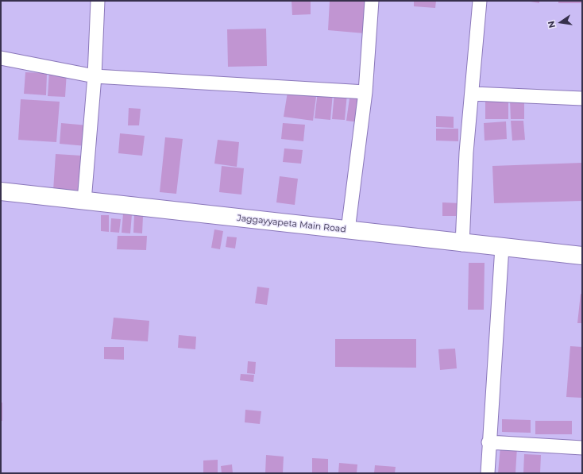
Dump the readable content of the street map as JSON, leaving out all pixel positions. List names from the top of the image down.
{
  "streets": {
    "main road": ["Jaggayyapeta Main Road"]
  },
  "north": "left"
}
